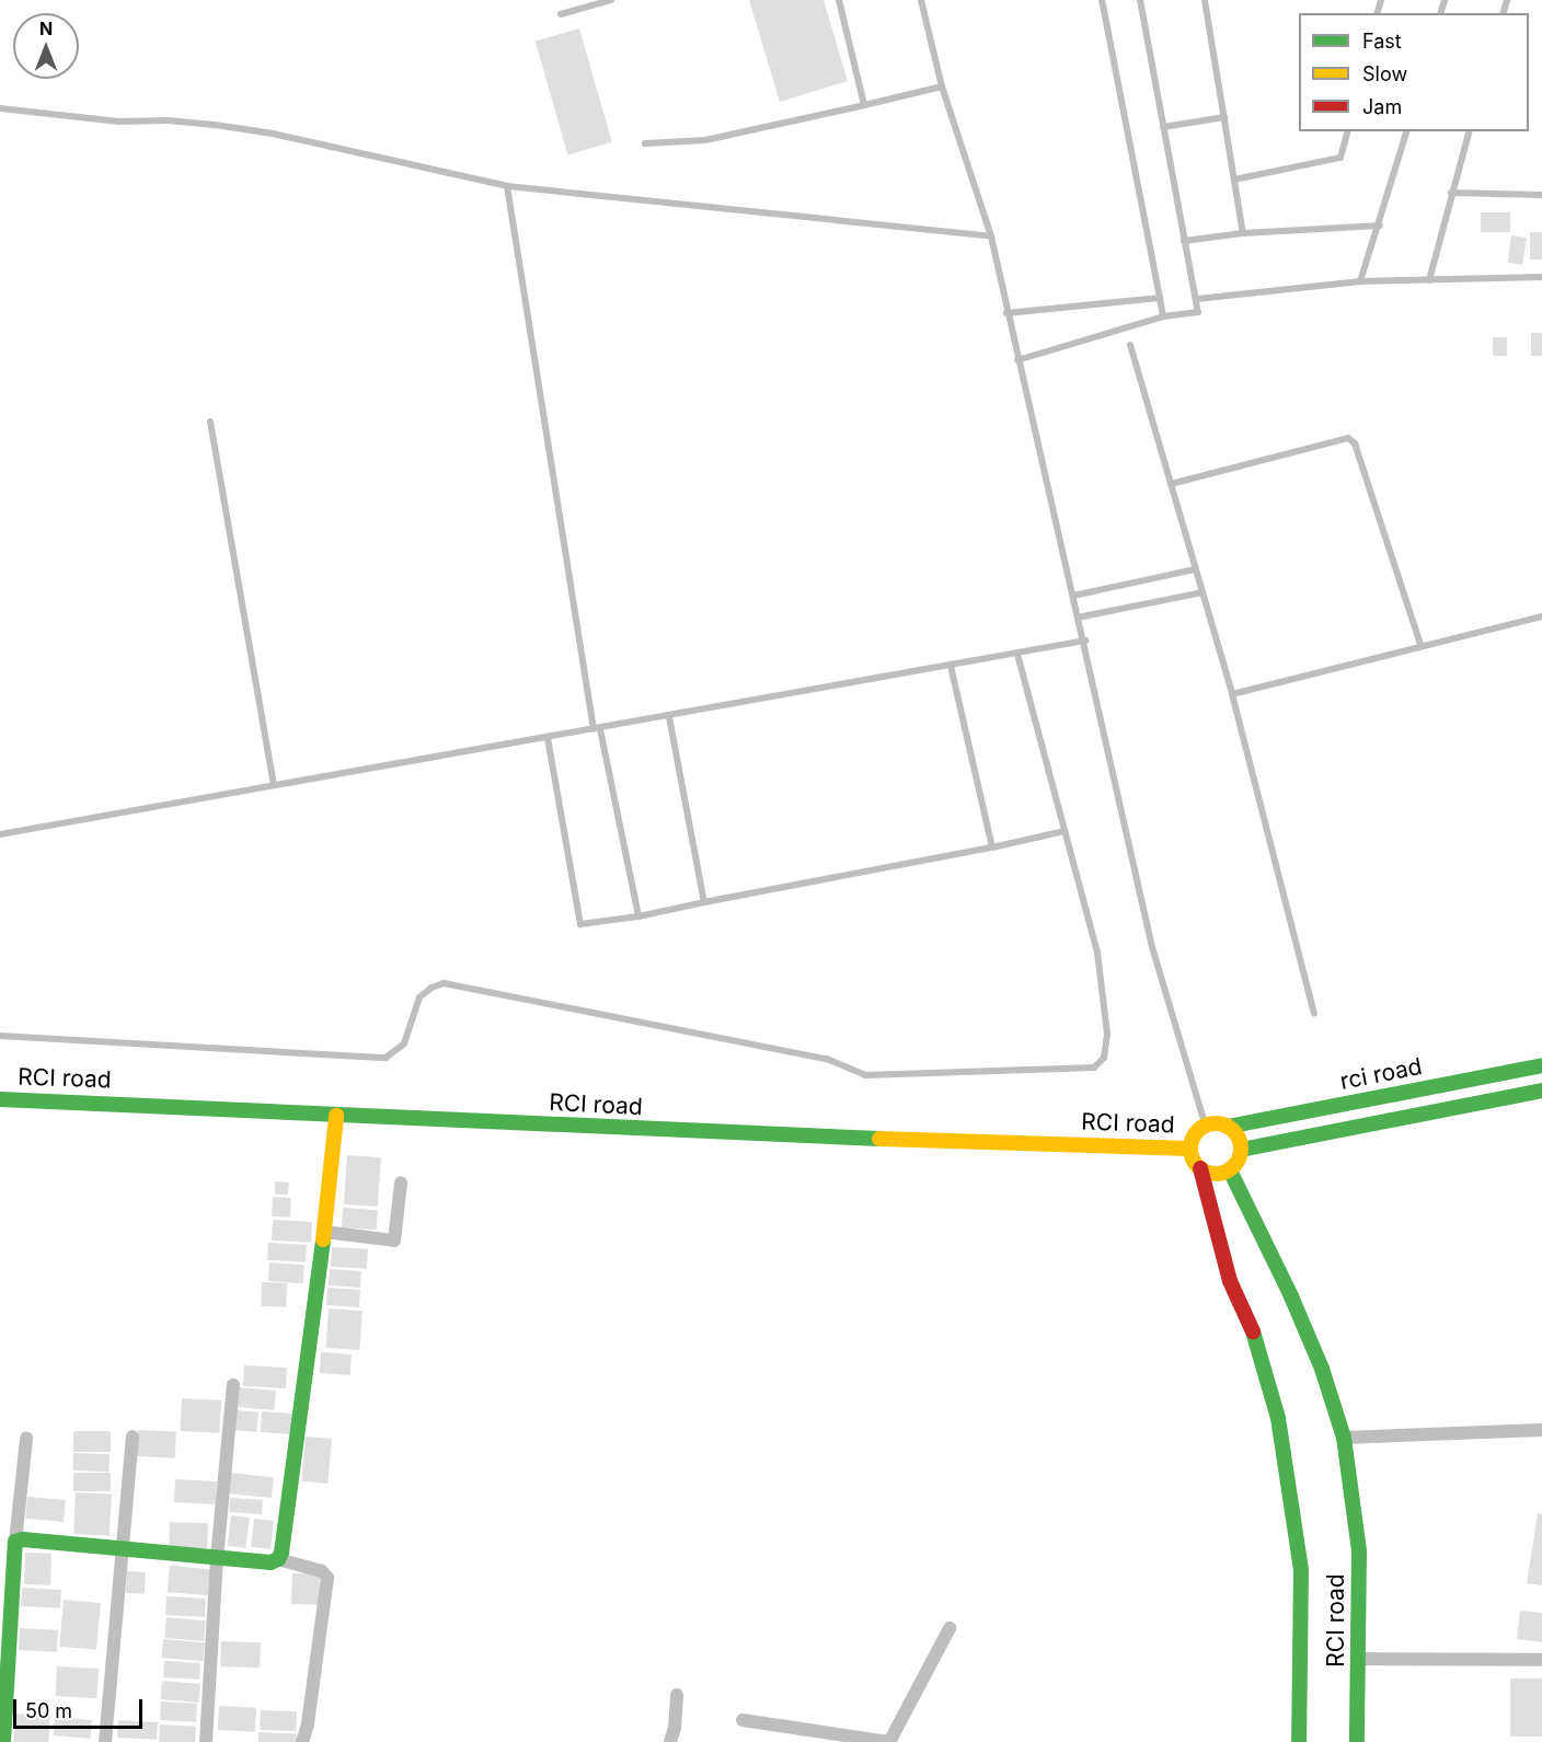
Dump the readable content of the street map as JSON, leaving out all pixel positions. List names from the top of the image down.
{
  "streets": {
    "street": ["rci road", "RCI road"]
  },
  "crossings": [
    ["rci road", "RCI road"]
  ],
  "legend": ["Fast", "Slow", "Jam"],
  "scale_bar": "50 m",
  "north": "top"
}
